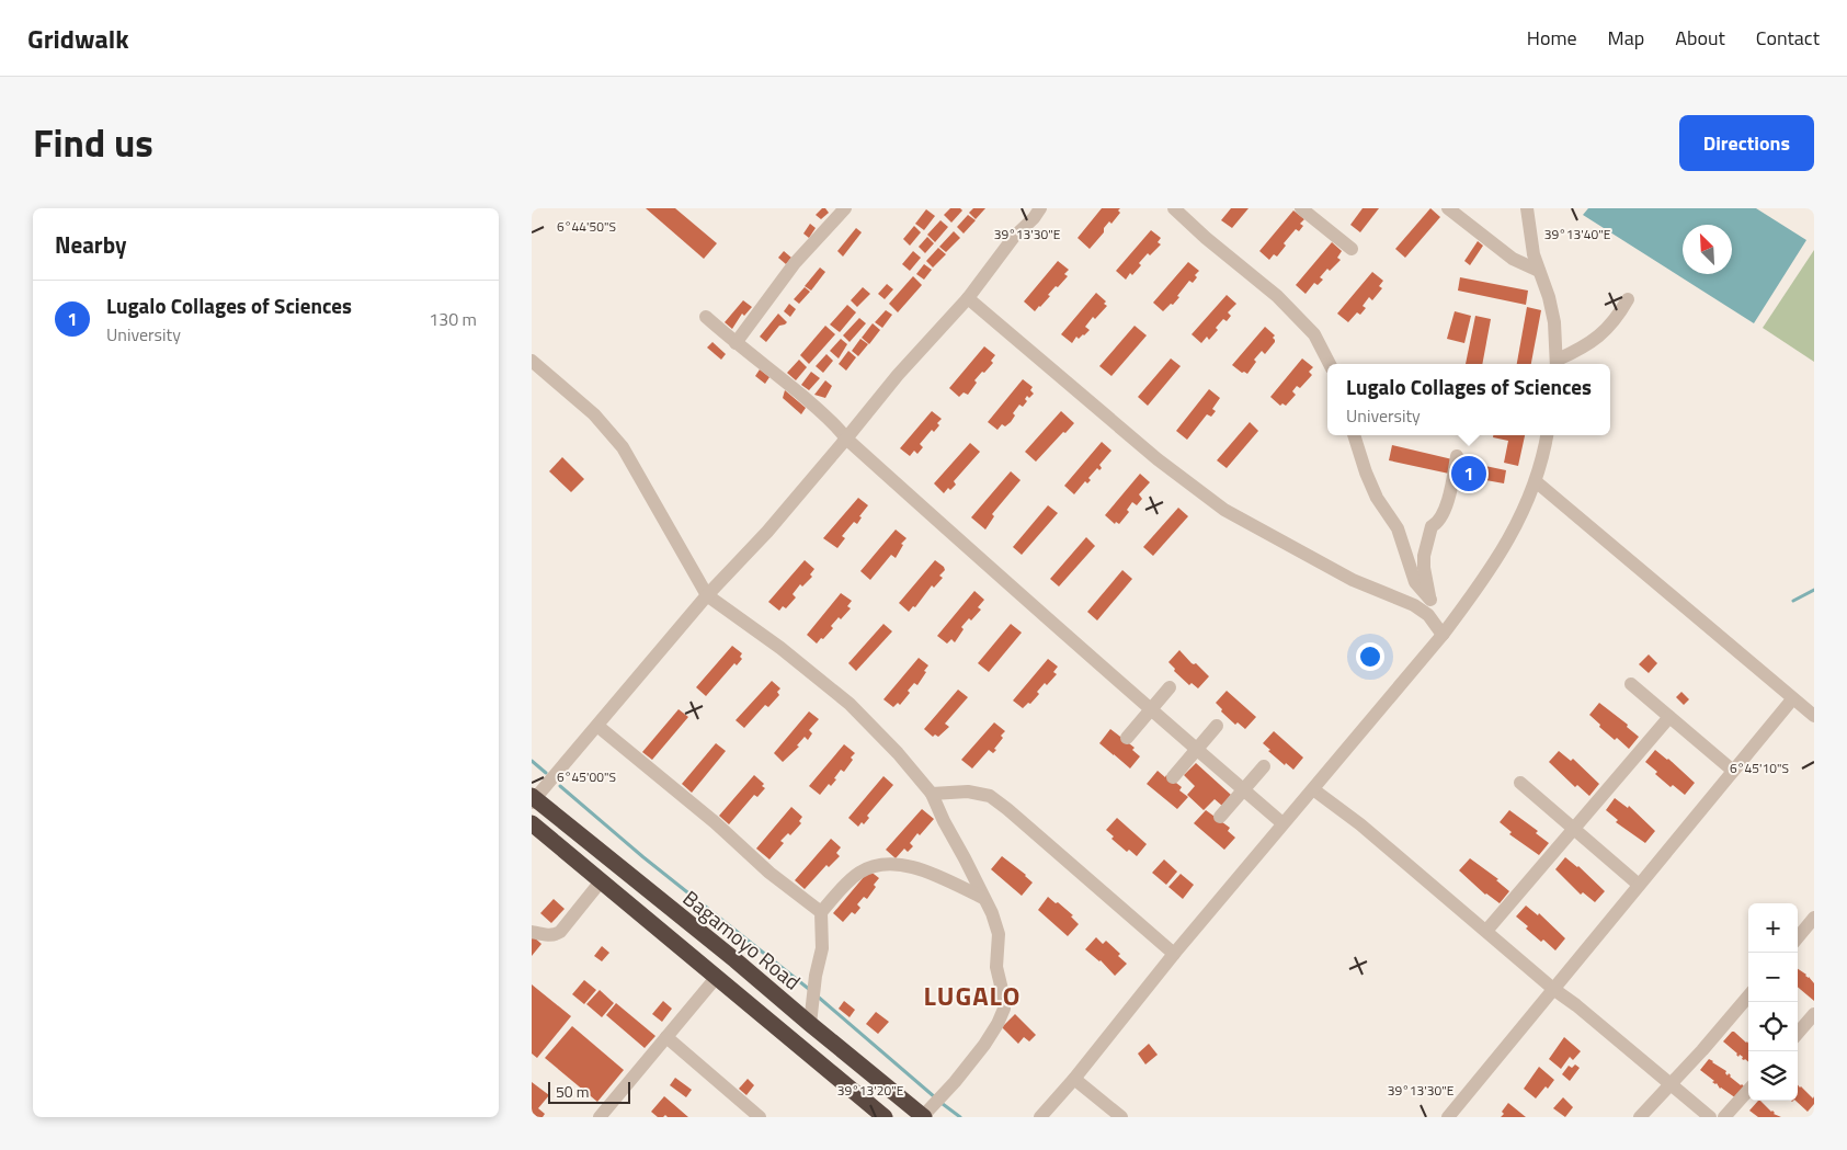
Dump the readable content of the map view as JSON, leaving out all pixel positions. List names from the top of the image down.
{
  "streets": {
    "highway": ["Bagamoyo Road"]
  },
  "districts": ["LUGALO"],
  "scale_bar": "50 m",
  "north": "top left",
  "page": {
    "header": "Gridwalk",
    "nav": [
      "Home",
      "Map",
      "About",
      "Contact"
    ],
    "title": "Find us",
    "buttons": "Directions",
    "heading": "Nearby",
    "list": [
      {
        "mark": "1",
        "name": "Lugalo Collages of Sciences",
        "note": "University",
        "value": "130 m"
      }
    ],
    "popup": ["Lugalo Collages of Sciences", "University"],
    "pins": "1",
    "map_buttons": ["+", "−"],
    "scale": "50 m"
  },
  "coordinates": [
    "6°44'50\"S",
    "39°13'30\"E",
    "39°13'40\"E",
    "6°45'10\"S",
    "6°45'00\"S",
    "39°13'20\"E"
  ]
}
